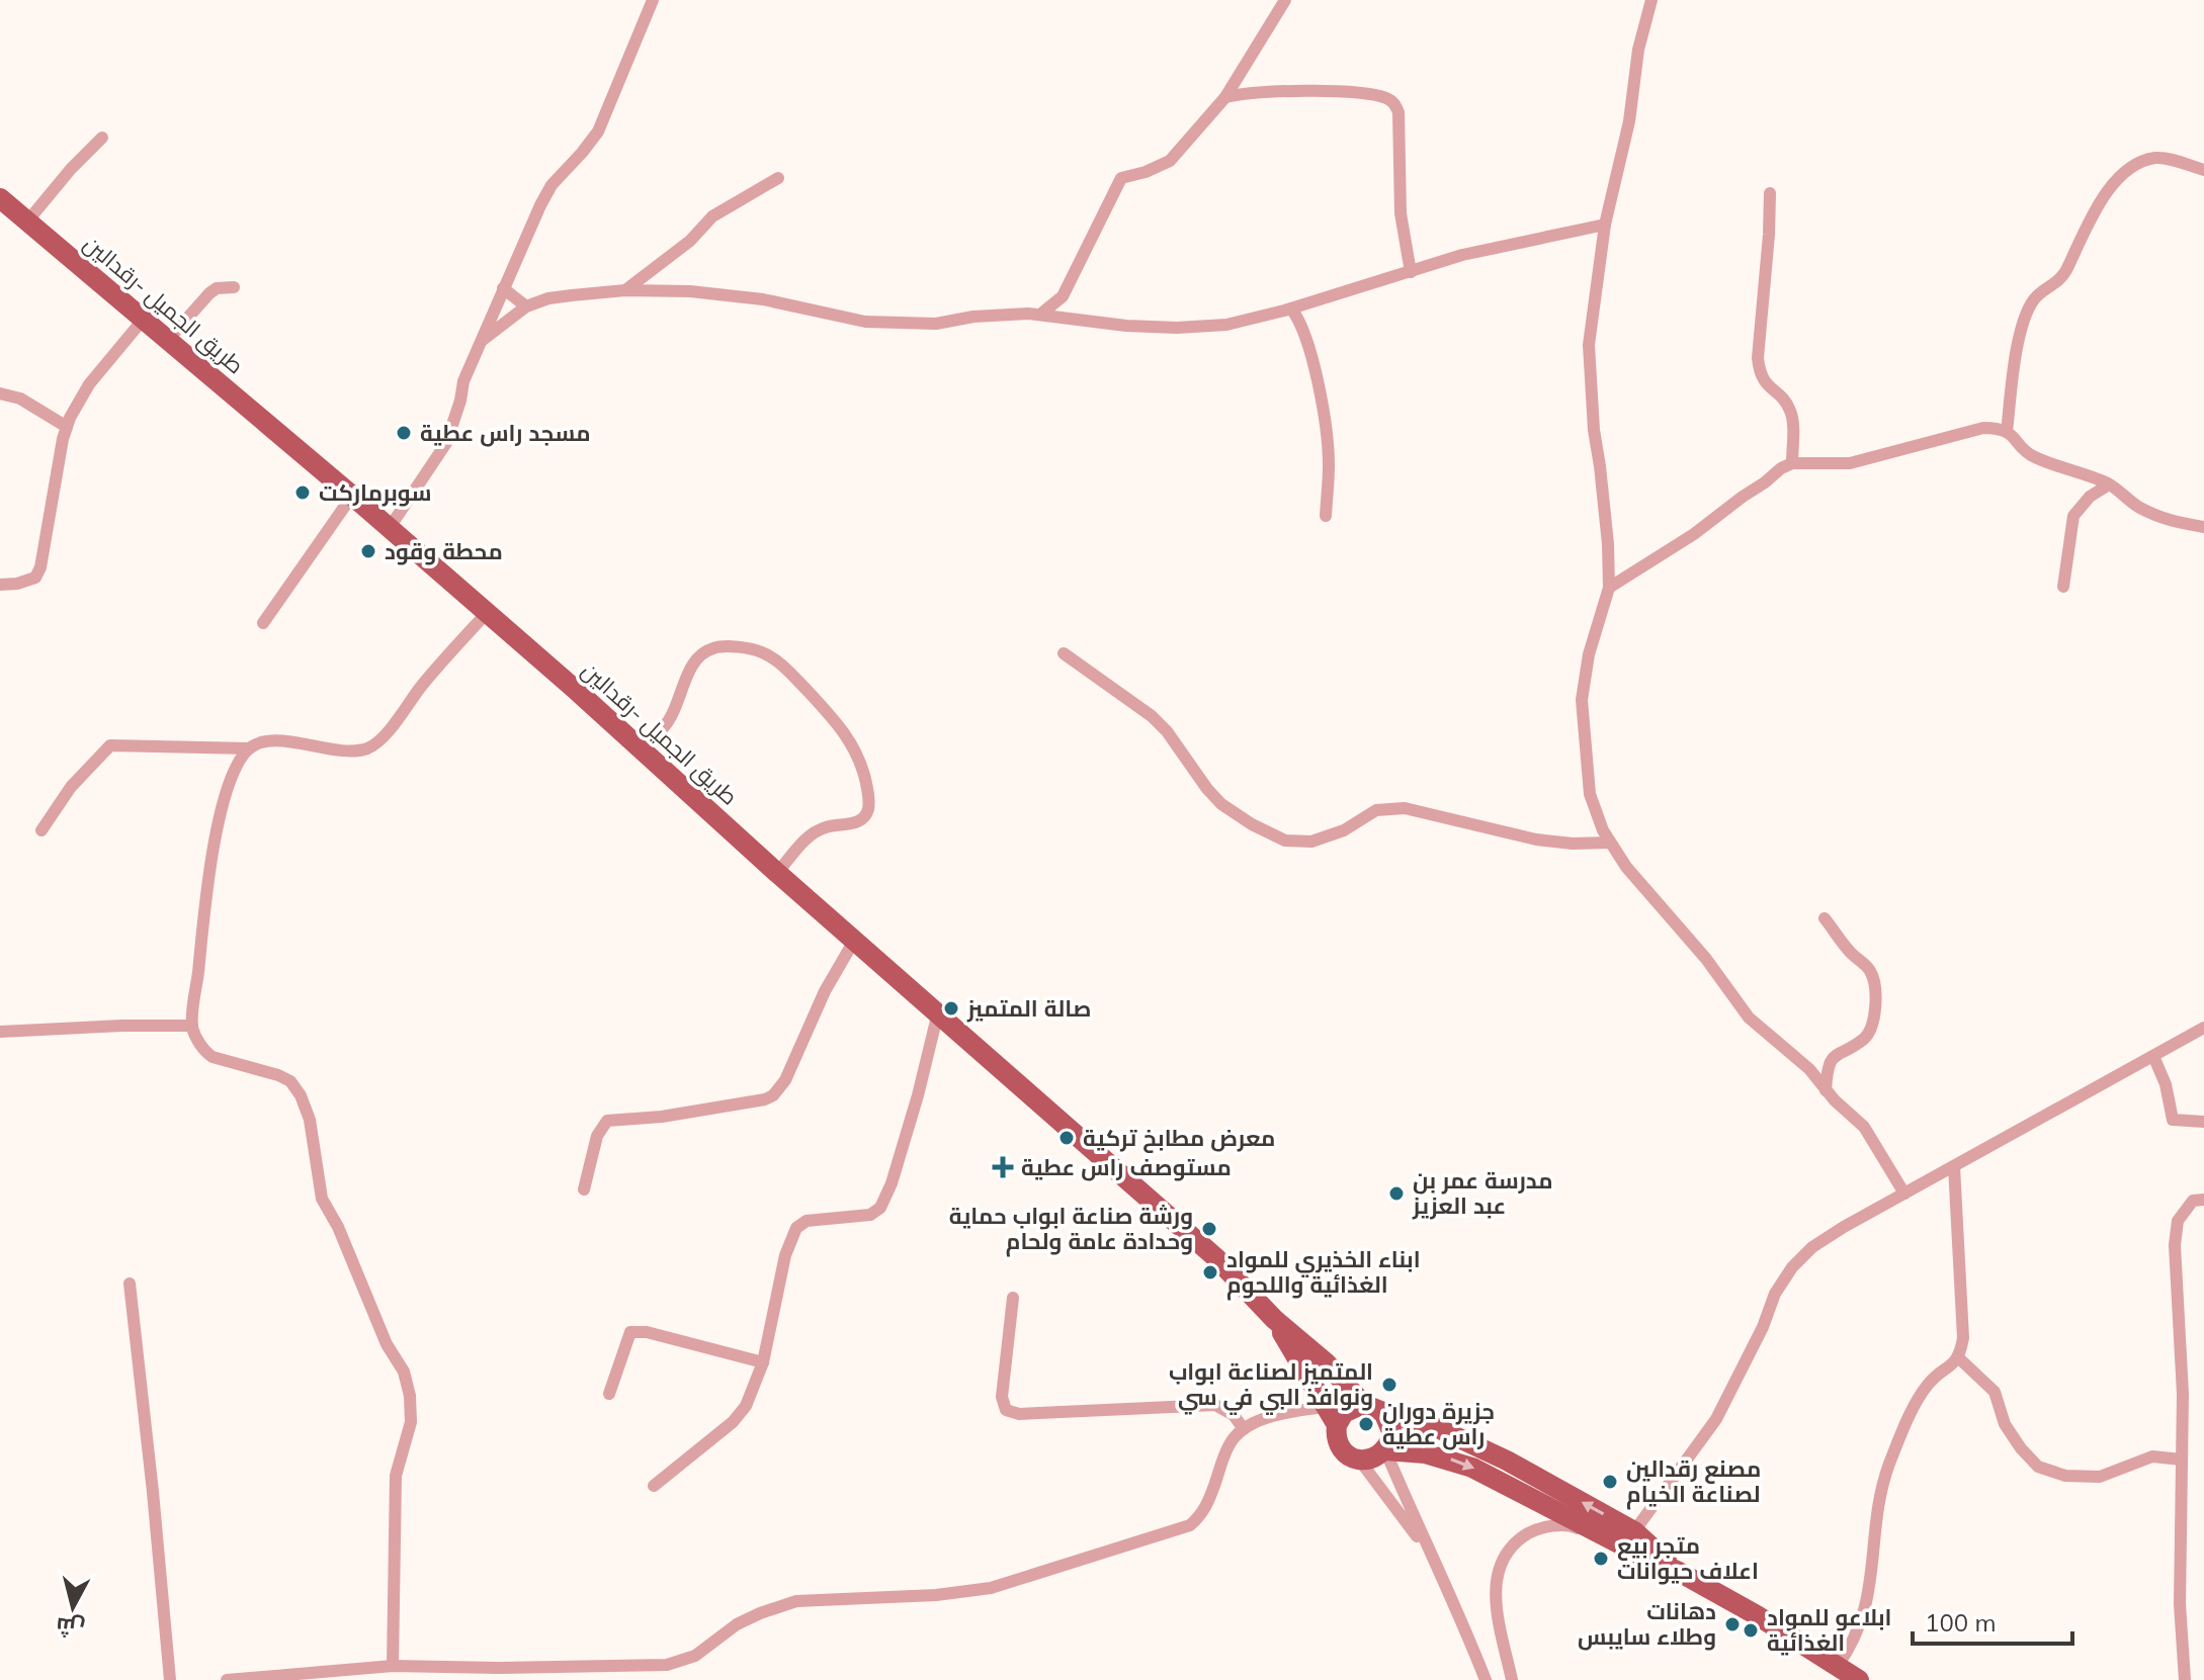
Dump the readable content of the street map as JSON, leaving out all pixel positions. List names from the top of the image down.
{
  "streets": {
    "main road": ["طريق الجميل -رقدالين"]
  },
  "places": {
    "other": [
      "مسجد راس عطية",
      "سوبرماركت",
      "محطة وقود",
      "صالة المتميز",
      "معرض مطابخ تركية",
      "مدرسة عمر بن عبد العزيز",
      "ورشة صناعة ابواب حماية وحدادة عامة ولحام",
      "ابناء الخذيري للمواد الغذائية واللحوم",
      "المتميز لصناعة ابواب ونوافذ البي في سي",
      "جزيرة دوران راس عطية",
      "مصنع رقدالين لصناعة الخيام",
      "متجر بيع اعلاف حيوانات",
      "دهانات وطلاء سايبس",
      "ابلاعو للمواد الغذائية"
    ],
    "health": ["مستوصف راس عطية"]
  },
  "scale_bar": "100 m",
  "north": "bottom"
}
